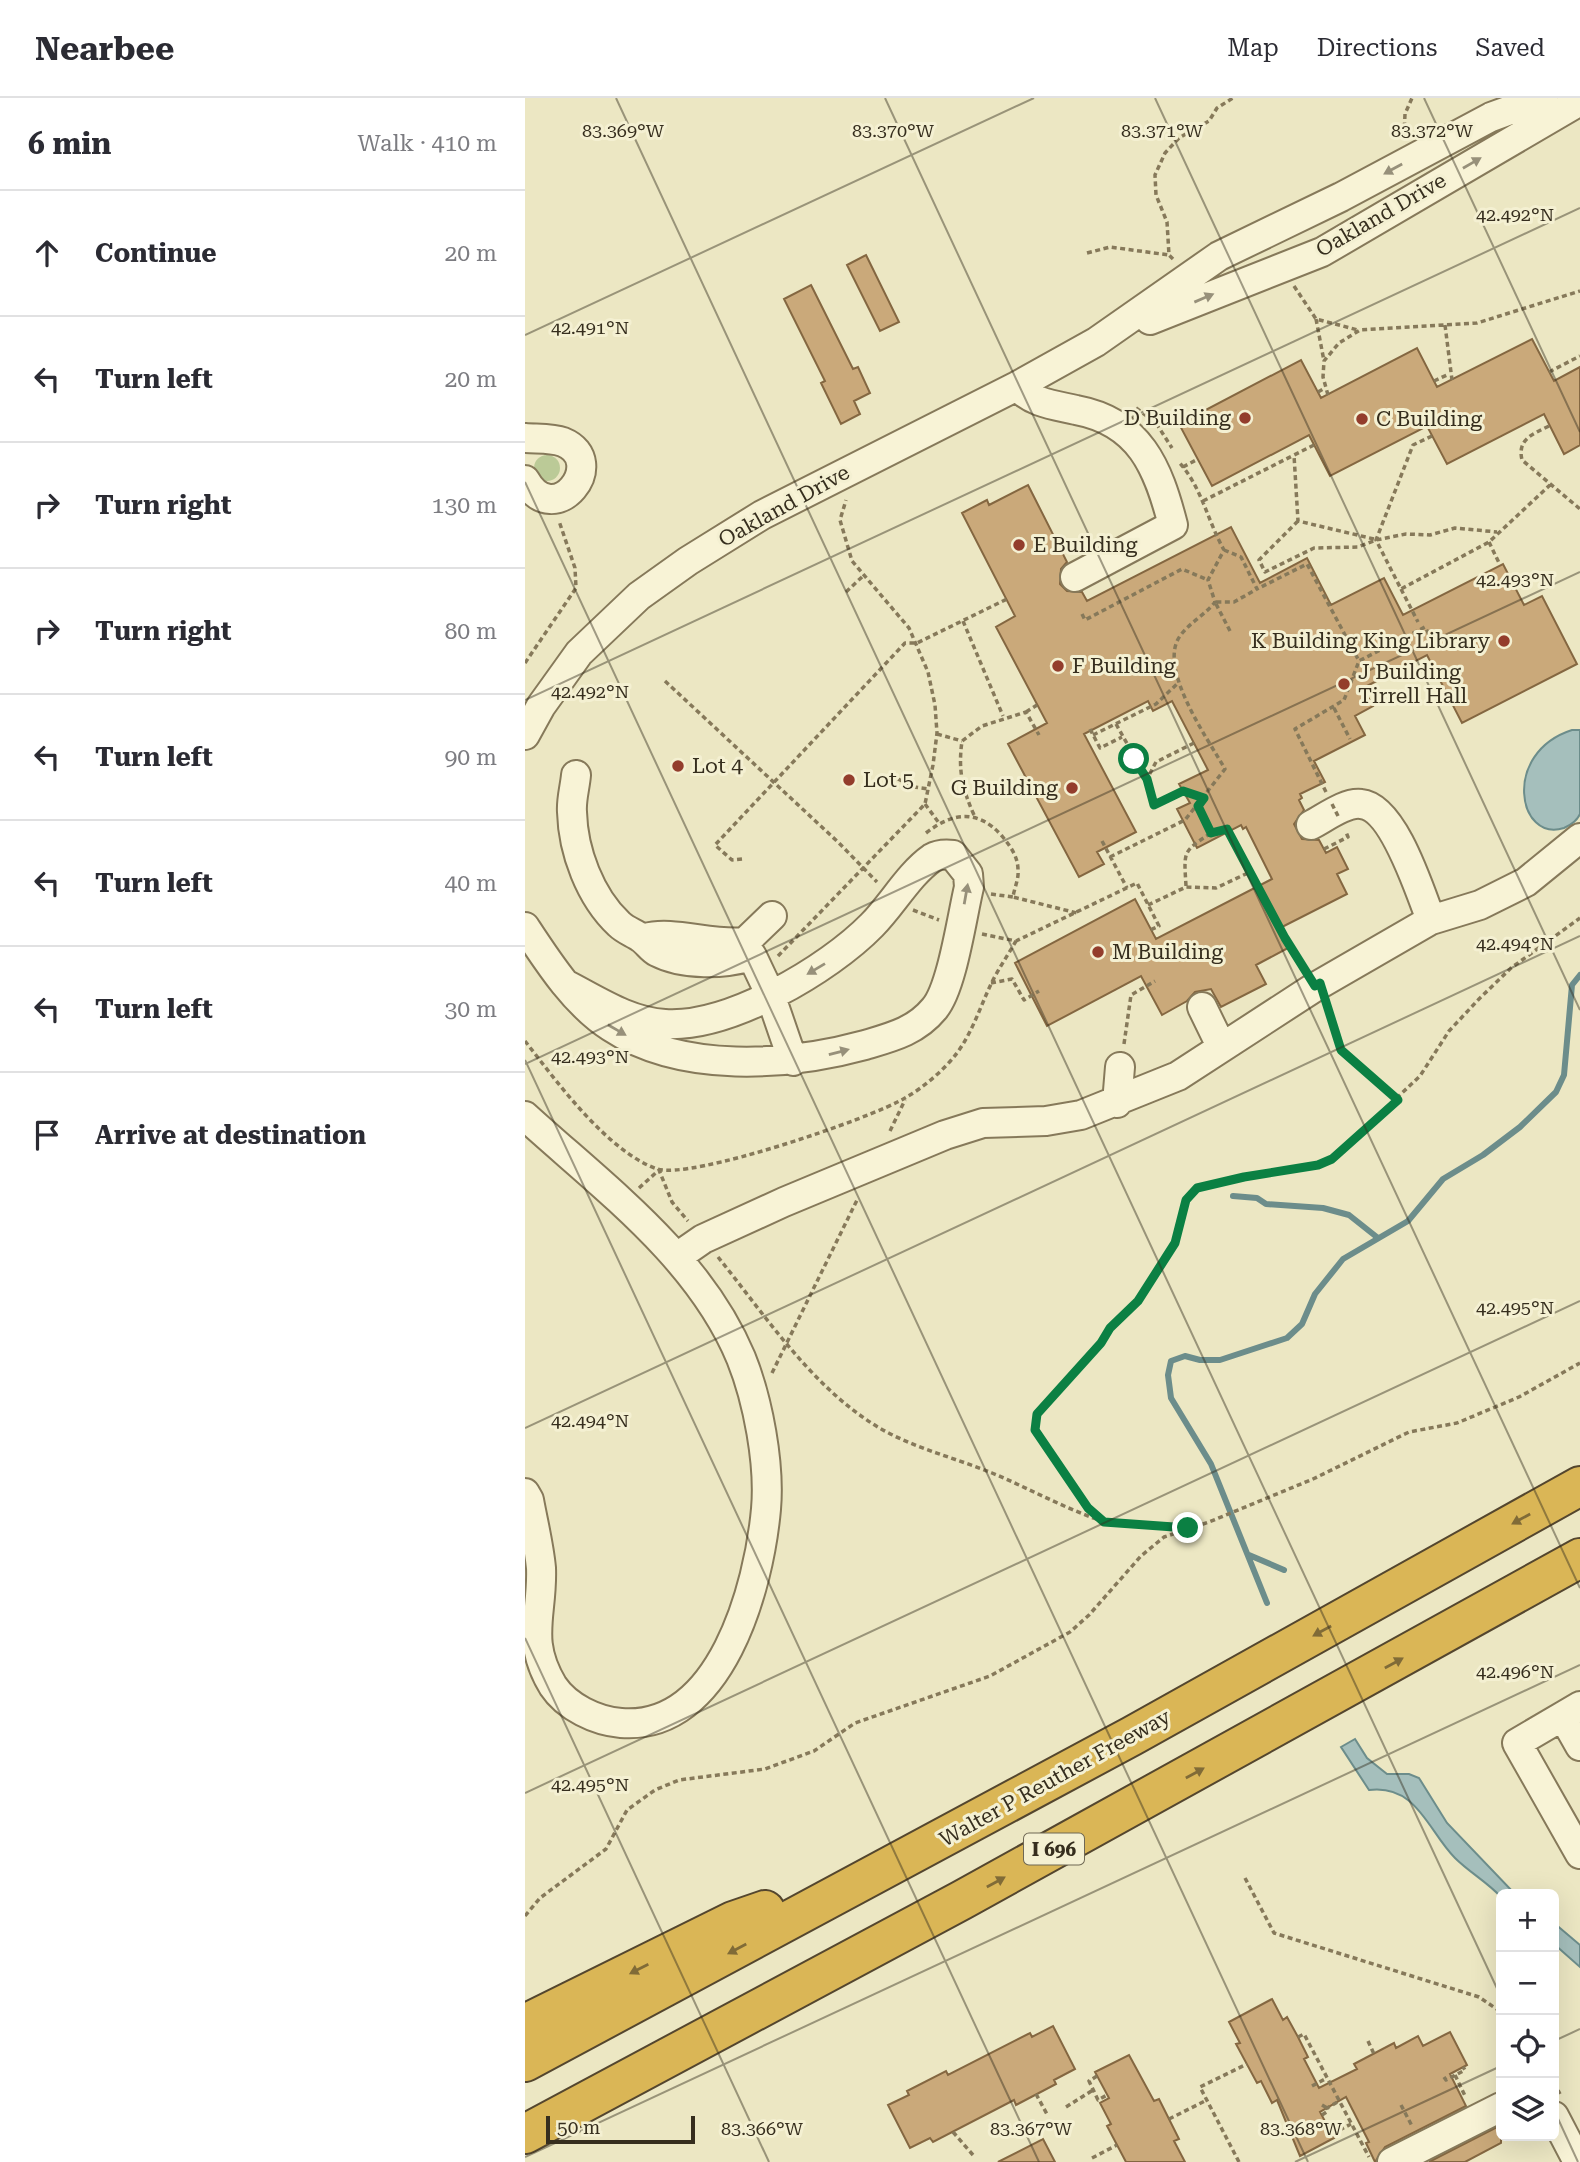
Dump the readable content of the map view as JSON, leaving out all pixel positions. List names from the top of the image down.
{
  "streets": {
    "highway": ["Walter P Reuther Freeway", "I 696"],
    "street": ["Oakland Drive"]
  },
  "places": [
    "D Building",
    "C Building",
    "E Building",
    "K Building King Library",
    "F Building",
    "J Building Tirrell Hall",
    "Lot 4",
    "Lot 5",
    "G Building",
    "M Building"
  ],
  "scale_bar": "50 m",
  "page": {
    "header": "Nearbee",
    "nav": ["Map", "Directions", "Saved"],
    "heading": ["6 min", "Walk · 410 m"],
    "list": [
      ["Continue", "20 m"],
      ["Turn left", "20 m"],
      ["Turn right", "130 m"],
      ["Turn right", "80 m"],
      ["Turn left", "90 m"],
      ["Turn left", "40 m"],
      ["Turn left", "30 m"],
      "Arrive at destination"
    ],
    "map_buttons": ["+", "−"],
    "scale": "50 m"
  },
  "coordinates": [
    "83.369°W",
    "83.370°W",
    "83.371°W",
    "83.372°W",
    "42.492°N",
    "42.491°N",
    "42.493°N",
    "42.494°N",
    "42.495°N",
    "42.496°N",
    "83.366°W",
    "83.367°W",
    "83.368°W"
  ]
}
